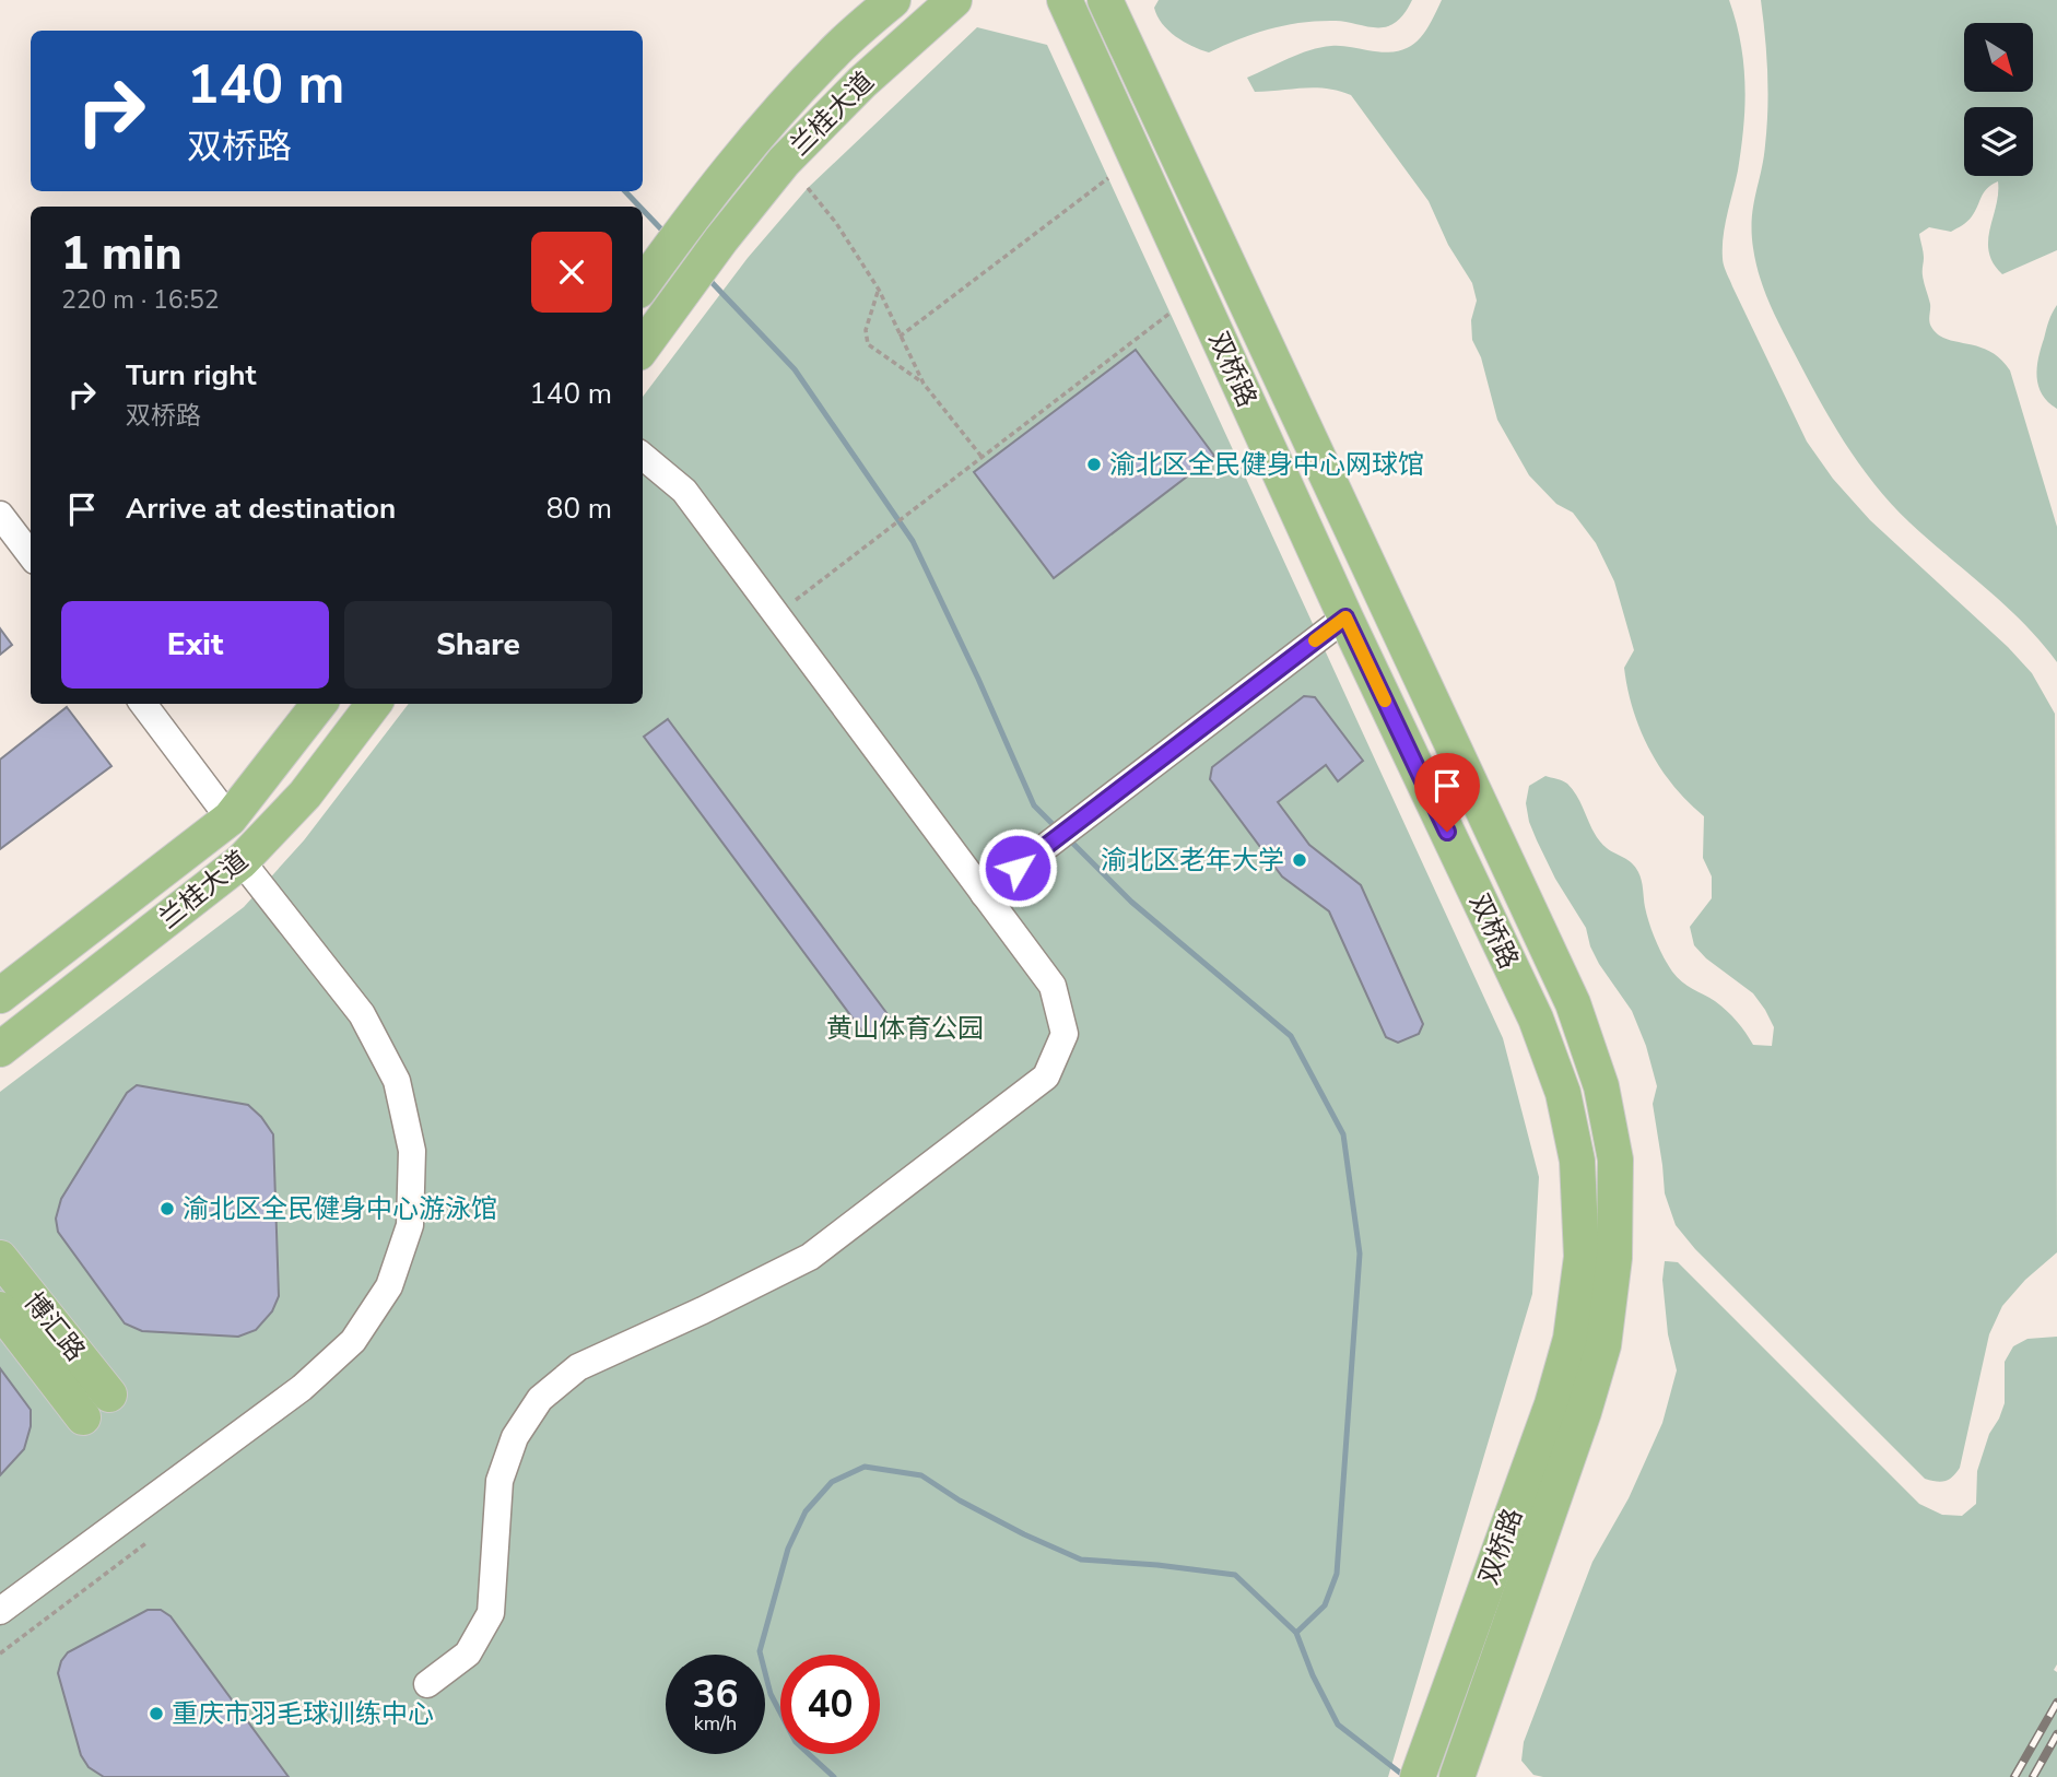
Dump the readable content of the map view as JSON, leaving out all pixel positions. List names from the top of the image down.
{
  "streets": {
    "main road": ["兰桂大道", "双桥路", "博汇路"]
  },
  "parks": ["黄山体育公园"],
  "places": [
    "渝北区全民健身中心网球馆",
    "渝北区老年大学",
    "渝北区全民健身中心游泳馆",
    "重庆市羽毛球训练中心"
  ],
  "north": "bottom right",
  "page": {
    "turn": ["140 m", "双桥路"],
    "heading": ["1 min", "220 m · 16:52"],
    "list": [
      {
        "name": "Turn right",
        "note": "双桥路",
        "value": "140 m"
      },
      {
        "name": "Arrive at destination",
        "value": "80 m"
      }
    ],
    "buttons": ["Exit", "Share"],
    "speed": "36 km/h",
    "limit": "40"
  }
}
